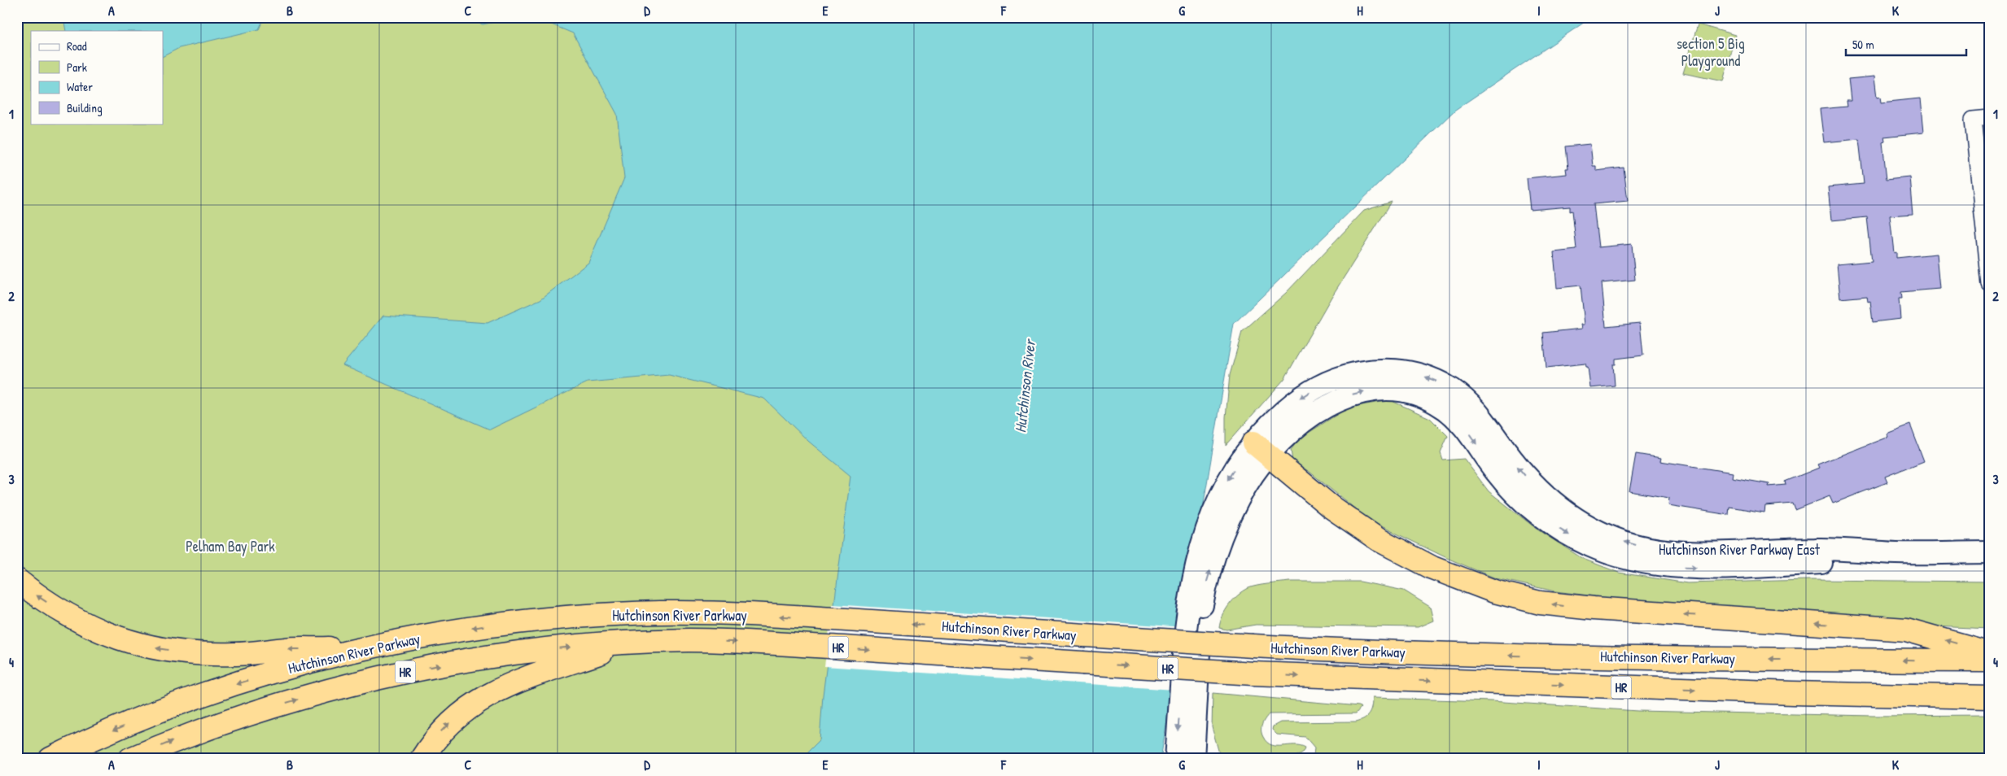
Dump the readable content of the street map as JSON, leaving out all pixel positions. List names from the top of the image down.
{
  "streets": {
    "highway": ["Hutchinson River Parkway", "HR"],
    "street": ["Hutchinson River Parkway East"]
  },
  "water": ["Hutchinson River"],
  "parks": ["section 5 Big Playground", "Pelham Bay Park"],
  "legend": [
    "Road",
    "Park",
    "Water",
    "Building"
  ],
  "scale_bar": "50 m",
  "grid": {
    "columns": [
      "A",
      "B",
      "C",
      "D",
      "E",
      "F",
      "G",
      "H",
      "I",
      "J",
      "K"
    ],
    "rows": [
      "1",
      "2",
      "3",
      "4"
    ]
  }
}
